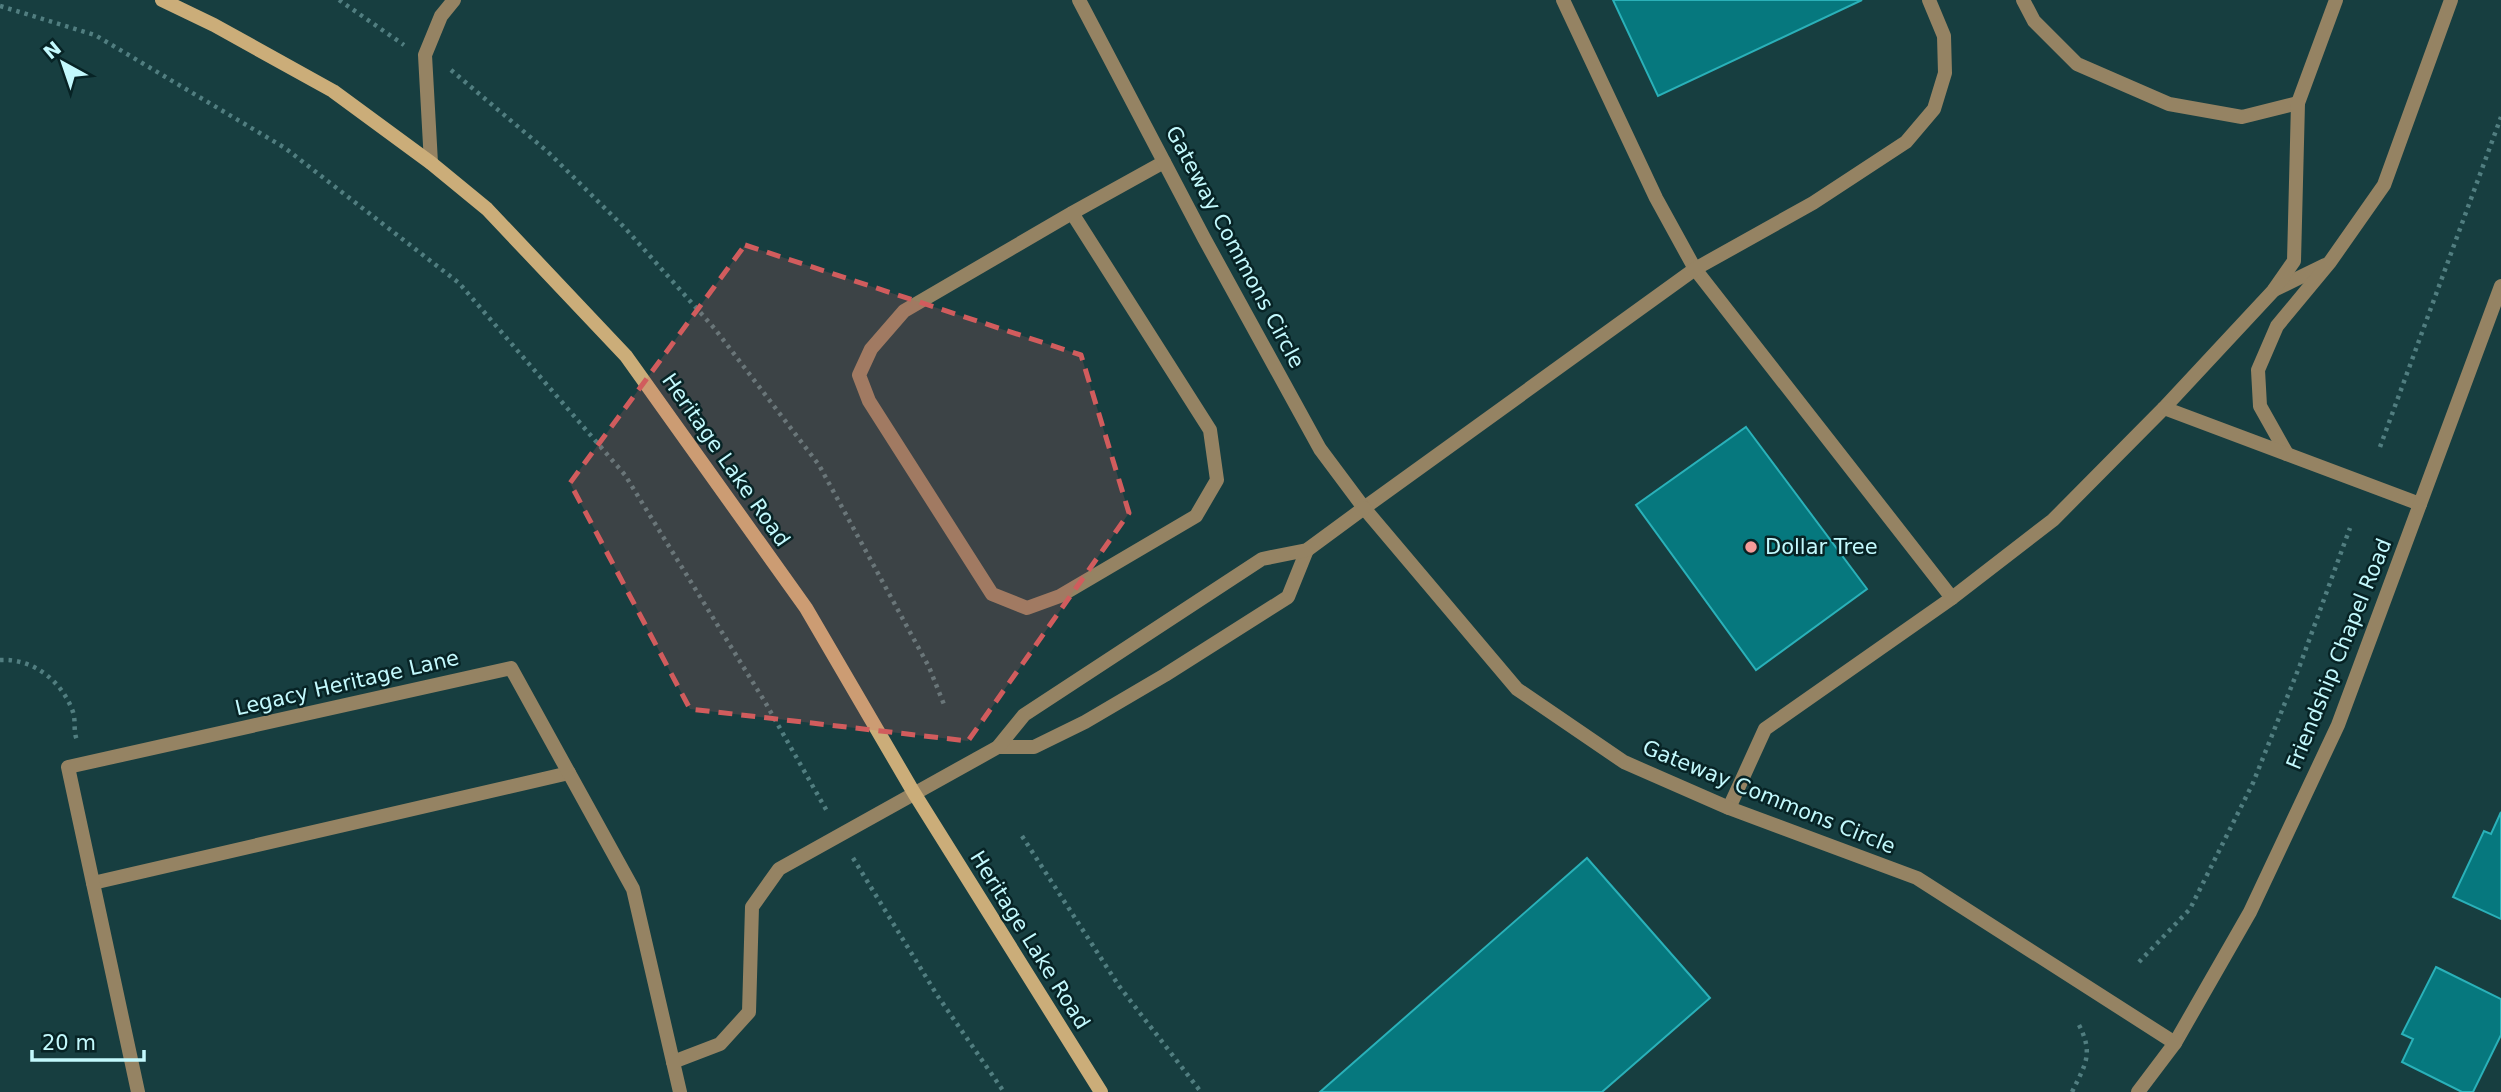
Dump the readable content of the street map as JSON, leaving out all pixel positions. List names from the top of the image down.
{
  "streets": {
    "main road": ["Heritage Lake Road"],
    "street": ["Gateway Commons Circle", "Friendship Chapel Road", "Legacy Heritage Lane"]
  },
  "crossings": [
    ["Gateway Commons Circle", "Friendship Chapel Road"]
  ],
  "places": ["Dollar Tree"],
  "scale_bar": "20 m",
  "north": "top left"
}
